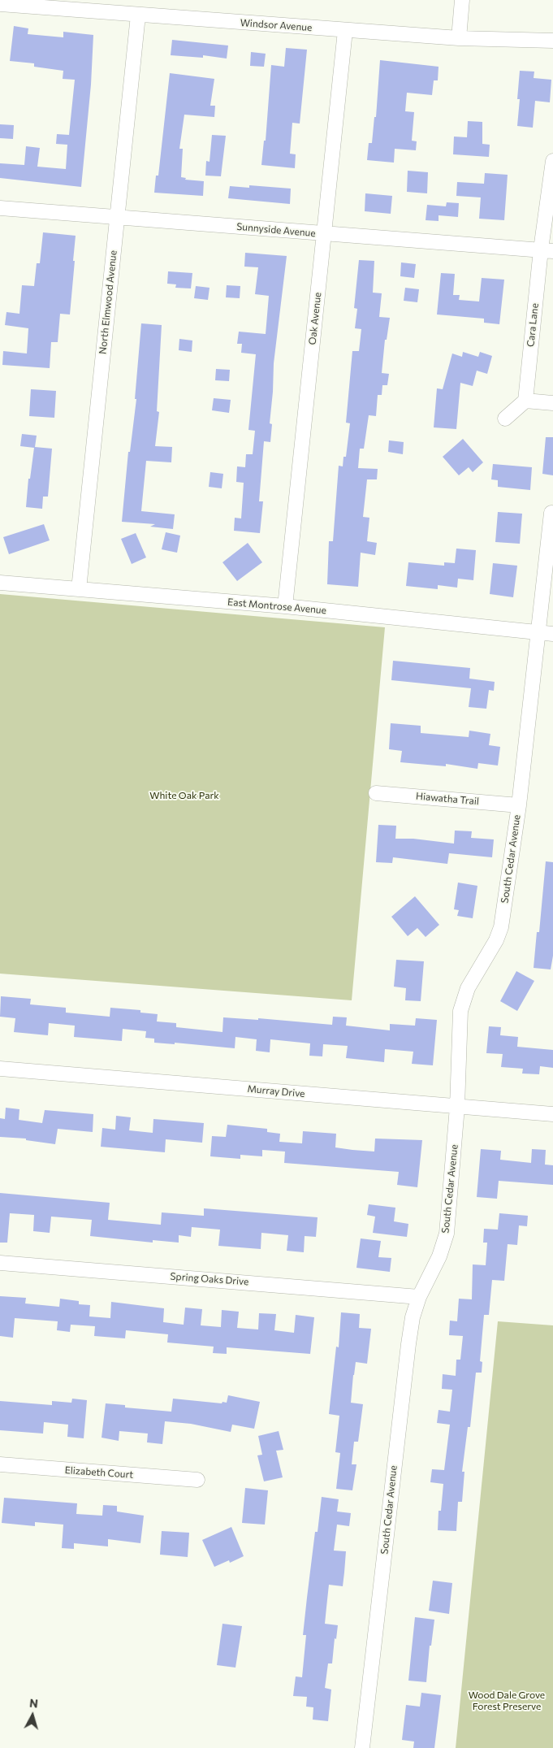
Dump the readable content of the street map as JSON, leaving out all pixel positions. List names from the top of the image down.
{
  "streets": {
    "street": [
      "Windsor Avenue",
      "Sunnyside Avenue",
      "North Elmwood Avenue",
      "Oak Avenue",
      "Cara Lane",
      "East Montrose Avenue",
      "Hiawatha Trail",
      "South Cedar Avenue",
      "Murray Drive",
      "Spring Oaks Drive",
      "Elizabeth Court"
    ]
  },
  "crossings": [
    ["Windsor Avenue", "North Elmwood Avenue"],
    ["Windsor Avenue", "Oak Avenue"],
    ["Sunnyside Avenue", "North Elmwood Avenue"],
    ["Sunnyside Avenue", "Oak Avenue"],
    ["Sunnyside Avenue", "Cara Lane"],
    ["North Elmwood Avenue", "East Montrose Avenue"],
    ["Oak Avenue", "East Montrose Avenue"],
    ["East Montrose Avenue", "South Cedar Avenue"],
    ["Hiawatha Trail", "South Cedar Avenue"],
    ["South Cedar Avenue", "Murray Drive"],
    ["South Cedar Avenue", "Spring Oaks Drive"]
  ],
  "parks": ["White Oak Park", "Wood Dale Grove Forest Preserve"],
  "north": "top"
}
